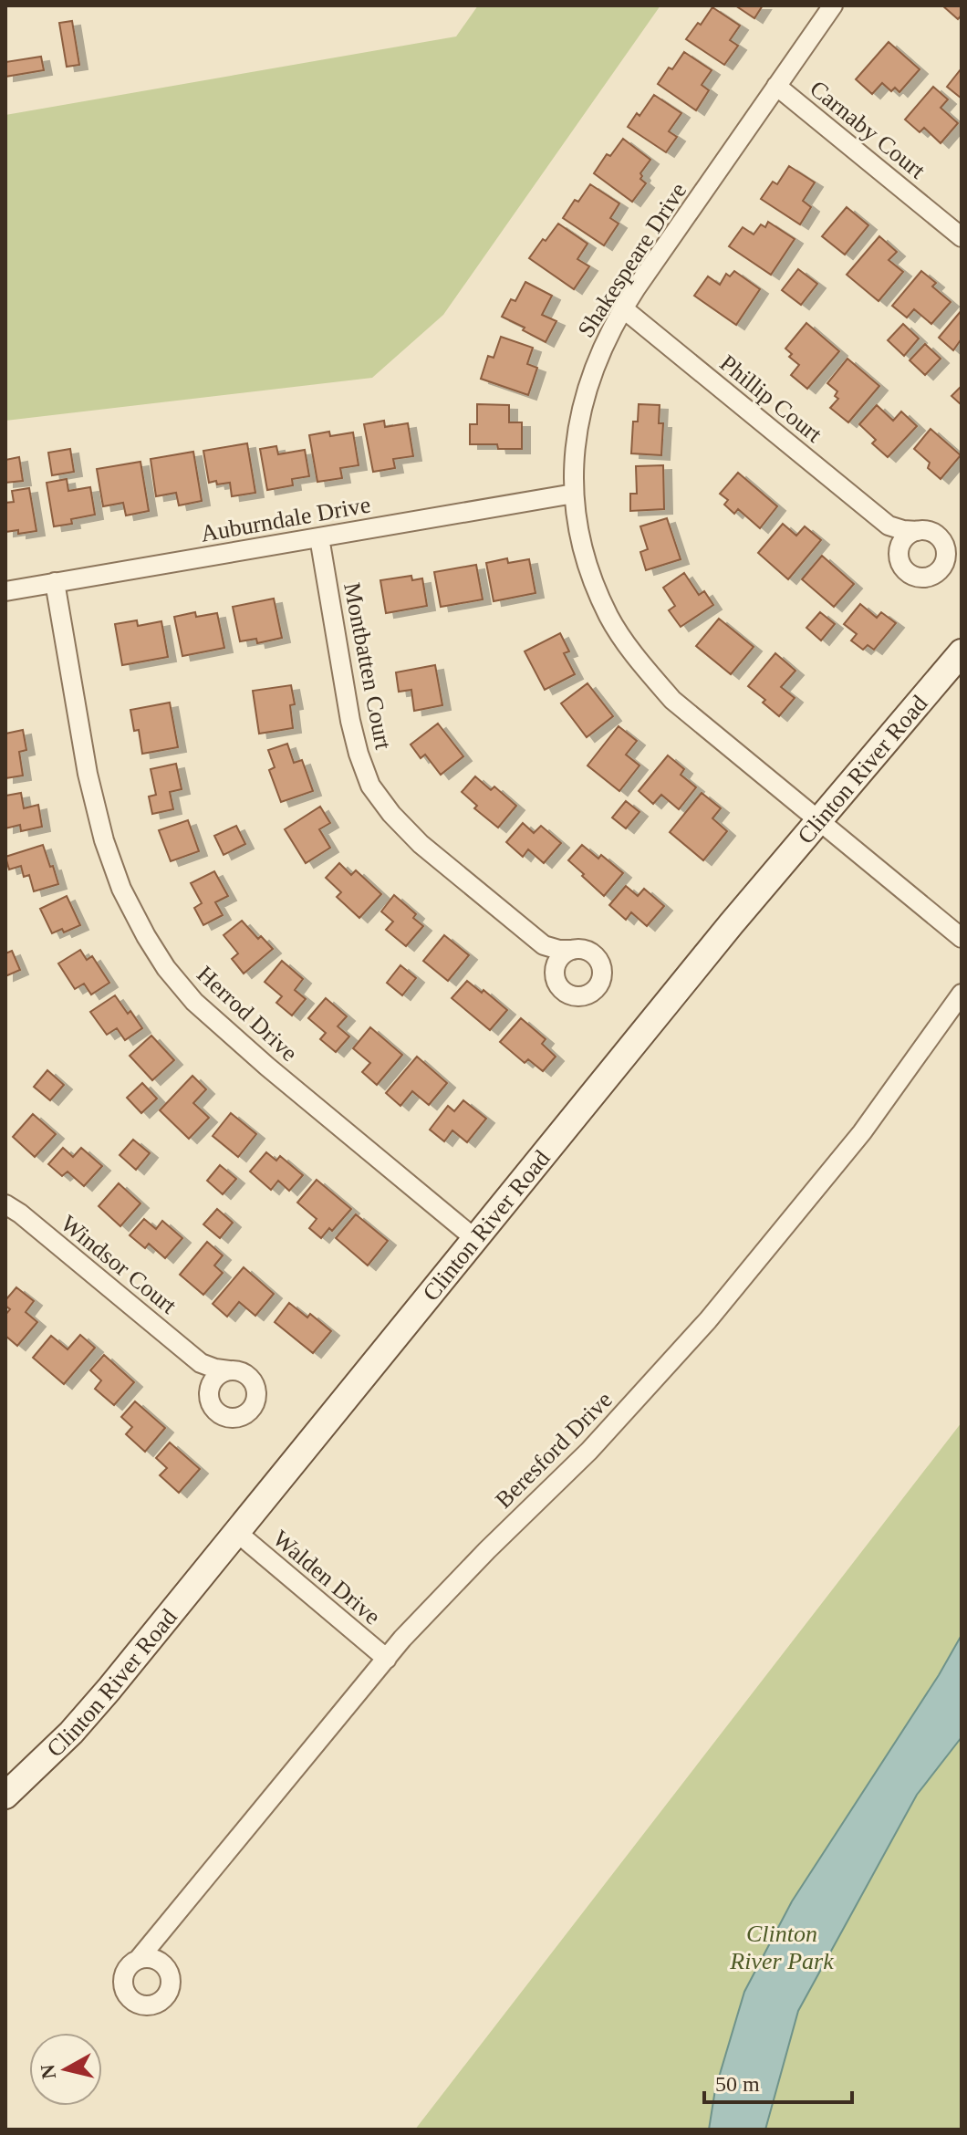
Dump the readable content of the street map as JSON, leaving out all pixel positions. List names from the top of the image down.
{
  "streets": {
    "street": [
      "Carnaby Court",
      "Shakespeare Drive",
      "Phillip Court",
      "Auburndale Drive",
      "Montbatten Court",
      "Clinton River Road",
      "Herrod Drive",
      "Windsor Court",
      "Beresford Drive",
      "Walden Drive"
    ]
  },
  "crossings": [
    ["Carnaby Court", "Shakespeare Drive"],
    ["Shakespeare Drive", "Phillip Court"],
    ["Shakespeare Drive", "Auburndale Drive"],
    ["Shakespeare Drive", "Clinton River Road"],
    ["Auburndale Drive", "Montbatten Court"],
    ["Auburndale Drive", "Herrod Drive"],
    ["Clinton River Road", "Herrod Drive"],
    ["Clinton River Road", "Walden Drive"],
    ["Beresford Drive", "Walden Drive"]
  ],
  "parks": ["Clinton River Park"],
  "scale_bar": "50 m",
  "north": "left"
}
